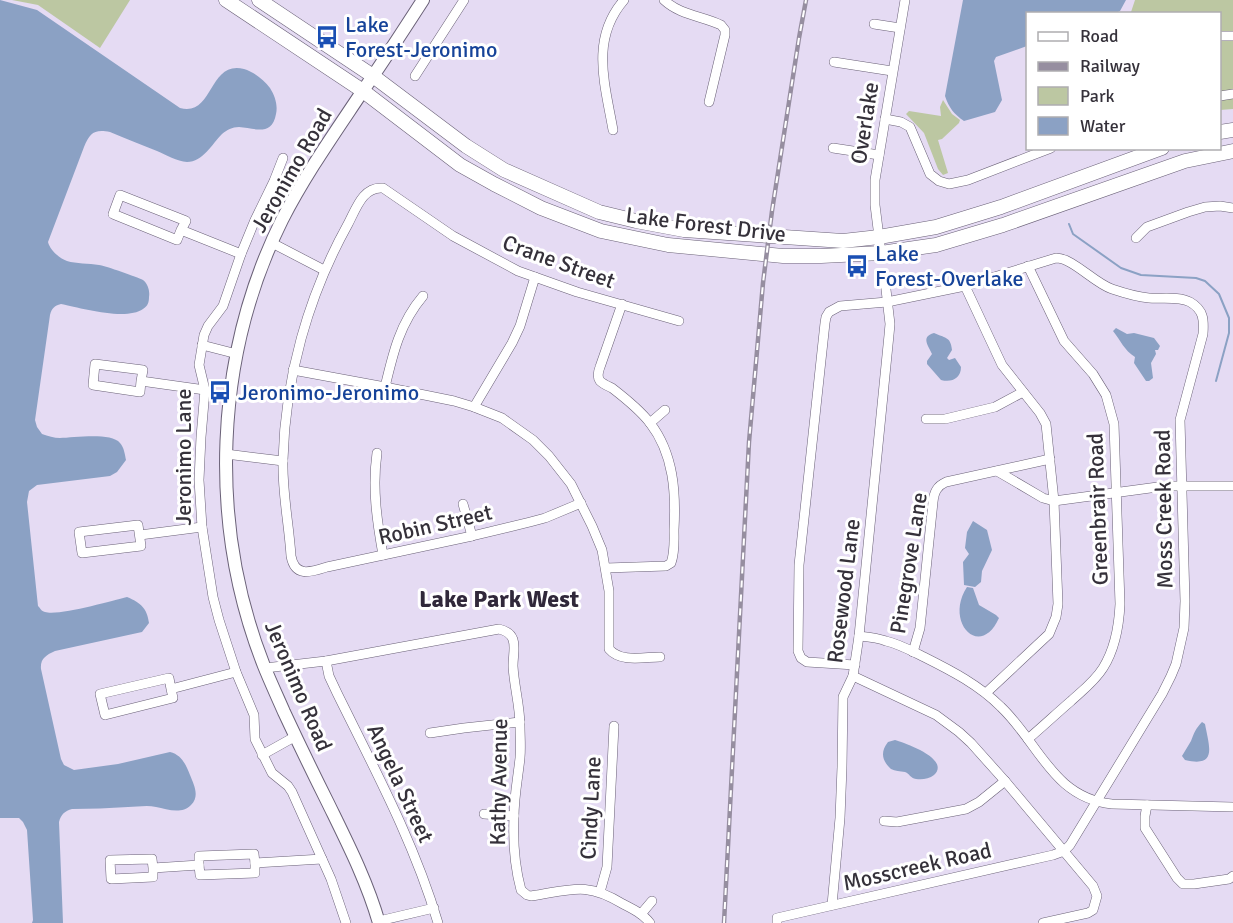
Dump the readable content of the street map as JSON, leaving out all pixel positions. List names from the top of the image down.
{
  "streets": {
    "main road": ["Jeronimo Road", "Lake Forest Drive"],
    "street": [
      "Overlake",
      "Crane Street",
      "Jeronimo Lane",
      "Greenbrair Road",
      "Moss Creek Road",
      "Robin Street",
      "Pinegrove Lane",
      "Rosewood Lane",
      "Kathy Avenue",
      "Angela Street",
      "Cindy Lane",
      "Mosscreek Road"
    ]
  },
  "crossings": [
    ["Overlake", "Lake Forest Drive"],
    ["Jeronimo Road", "Lake Forest Drive"],
    ["Greenbrair Road", "Moss Creek Road"],
    ["Moss Creek Road", "Rosewood Lane"],
    ["Moss Creek Road", "Mosscreek Road"],
    ["Rosewood Lane", "Mosscreek Road"],
    ["Kathy Avenue", "Angela Street"],
    ["Kathy Avenue", "Cindy Lane"]
  ],
  "districts": ["Lake Park West"],
  "places": {
    "bus stop": ["Lake Forest-Jeronimo", "Lake Forest-Overlake", "Jeronimo-Jeronimo"]
  },
  "legend": [
    "Road",
    "Railway",
    "Park",
    "Water"
  ]
}
